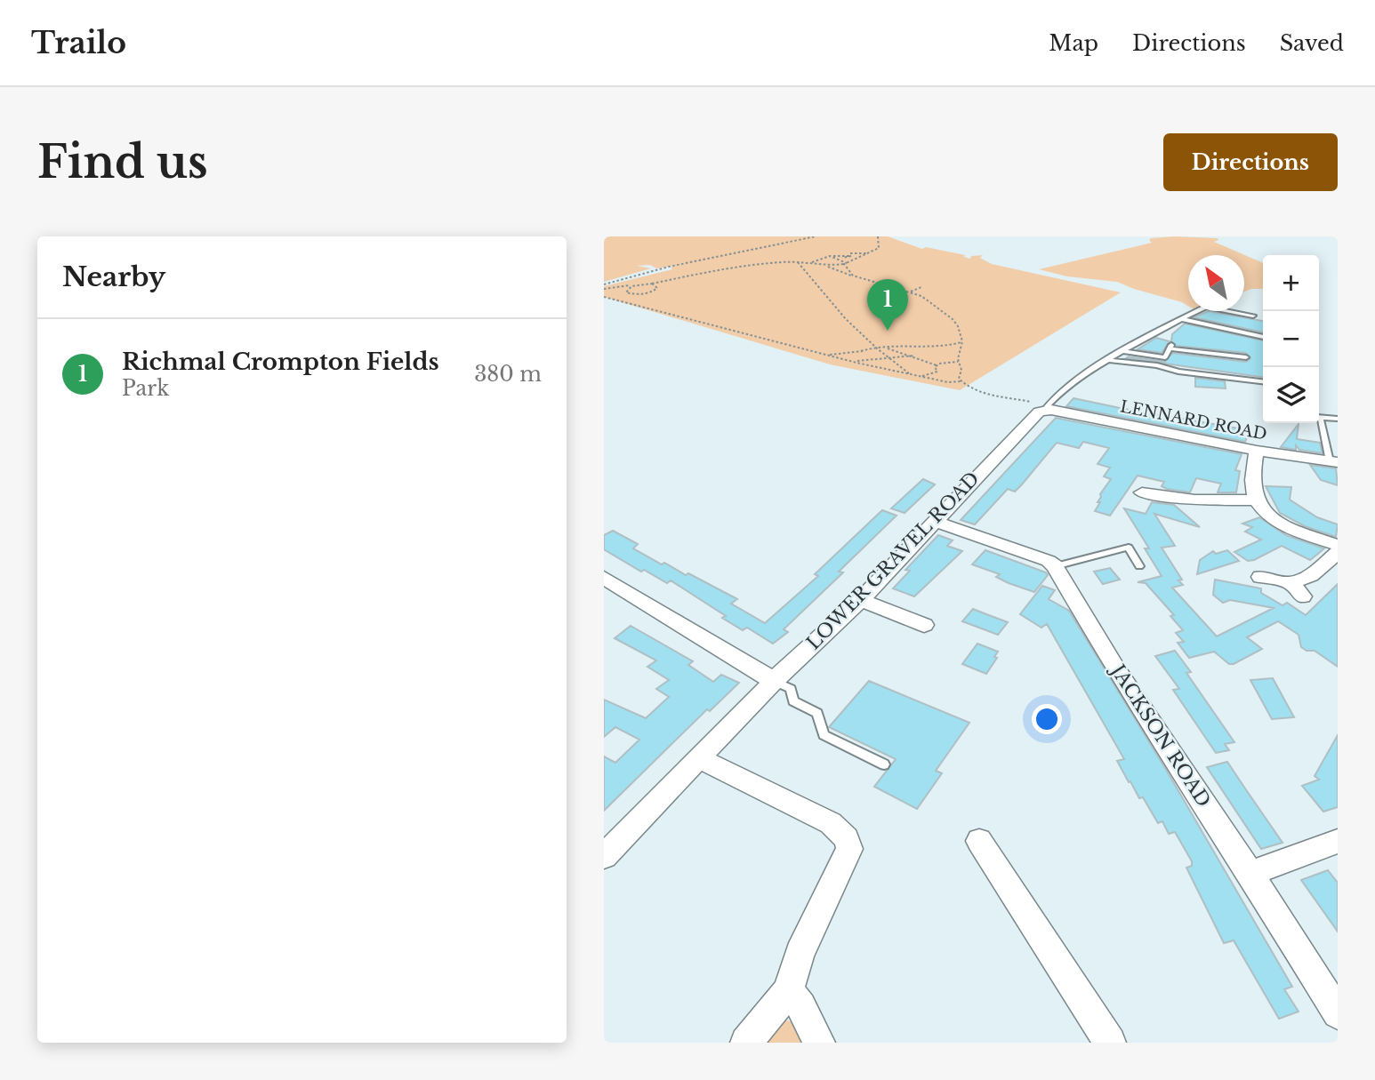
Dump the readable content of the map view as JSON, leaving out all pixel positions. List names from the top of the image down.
{
  "streets": {
    "street": ["LENNARD ROAD", "LOWER GRAVEL ROAD", "JACKSON ROAD"]
  },
  "crossings": [
    ["LENNARD ROAD", "LOWER GRAVEL ROAD"]
  ],
  "north": "top left",
  "page": {
    "header": "Trailo",
    "nav": ["Map", "Directions", "Saved"],
    "buttons": "Directions",
    "title": "Find us",
    "heading": "Nearby",
    "map_buttons": ["+", "−"],
    "pins": "1",
    "list": [
      {
        "mark": "1",
        "name": "Richmal Crompton Fields",
        "note": "Park",
        "value": "380 m"
      }
    ]
  }
}
